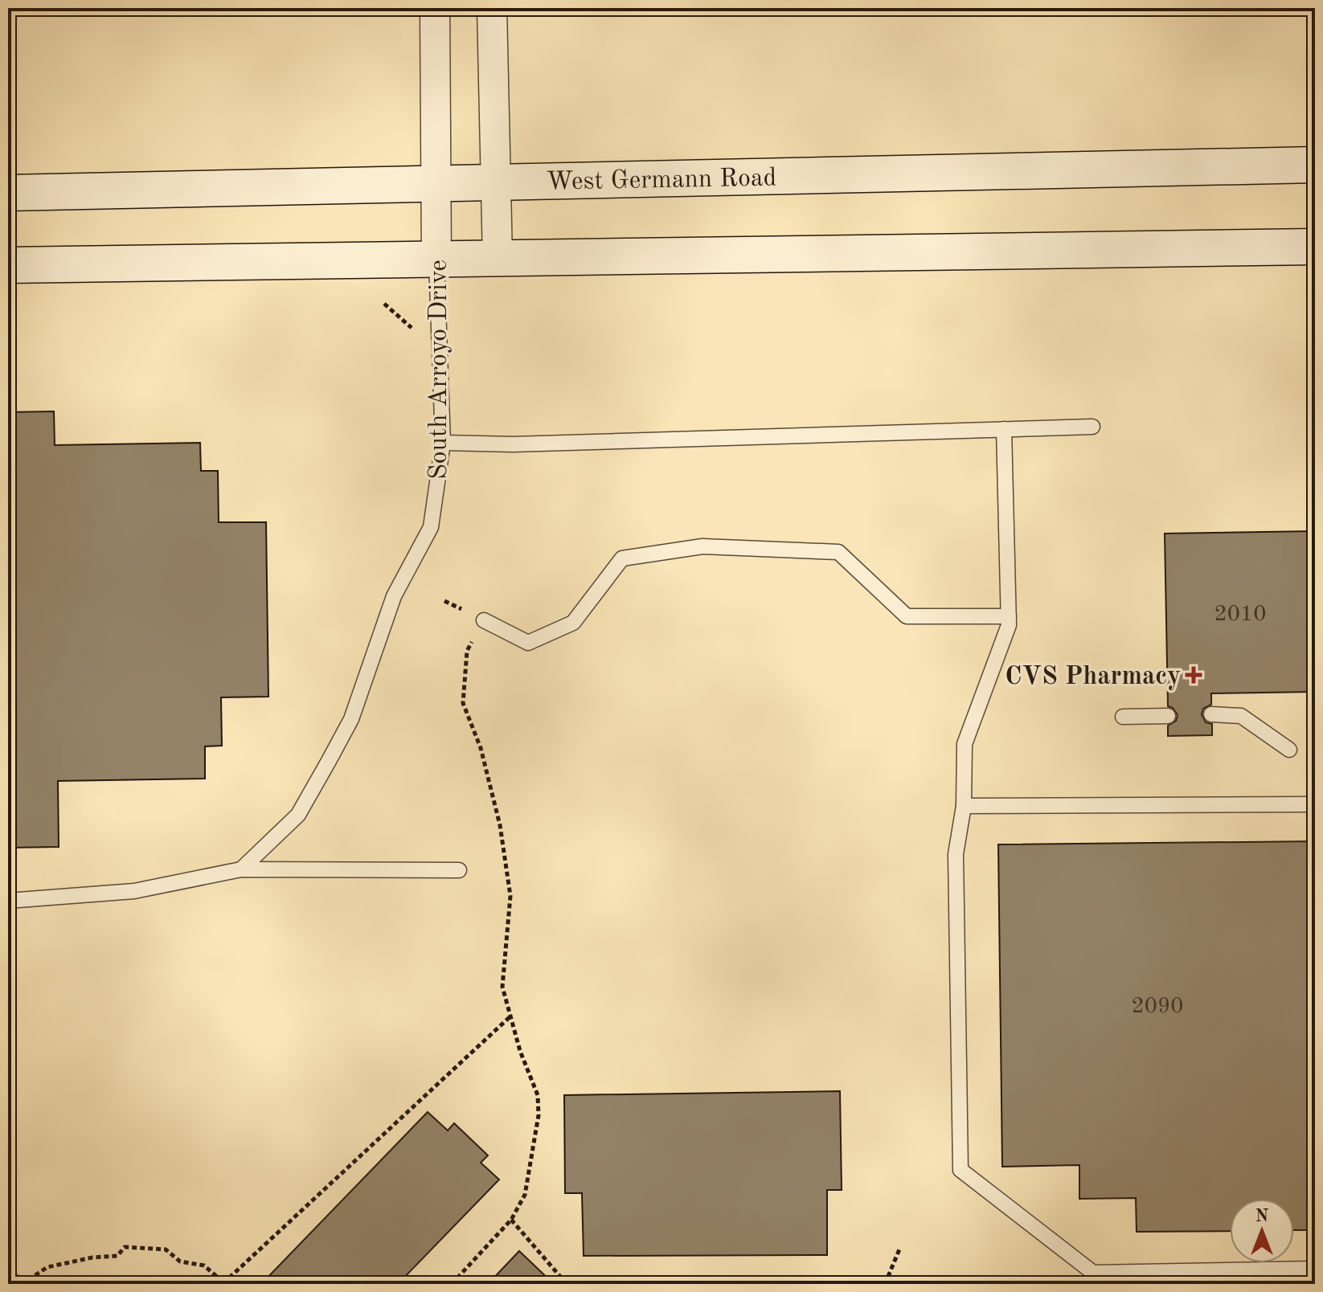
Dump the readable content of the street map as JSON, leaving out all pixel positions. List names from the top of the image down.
{
  "streets": {
    "main road": ["West Germann Road"],
    "street": ["South Arroyo Drive"]
  },
  "crossings": [
    ["West Germann Road", "South Arroyo Drive"]
  ],
  "places": {
    "health": ["CVS Pharmacy"]
  },
  "house_numbers": ["2010", "2090"],
  "north": "top"
}
